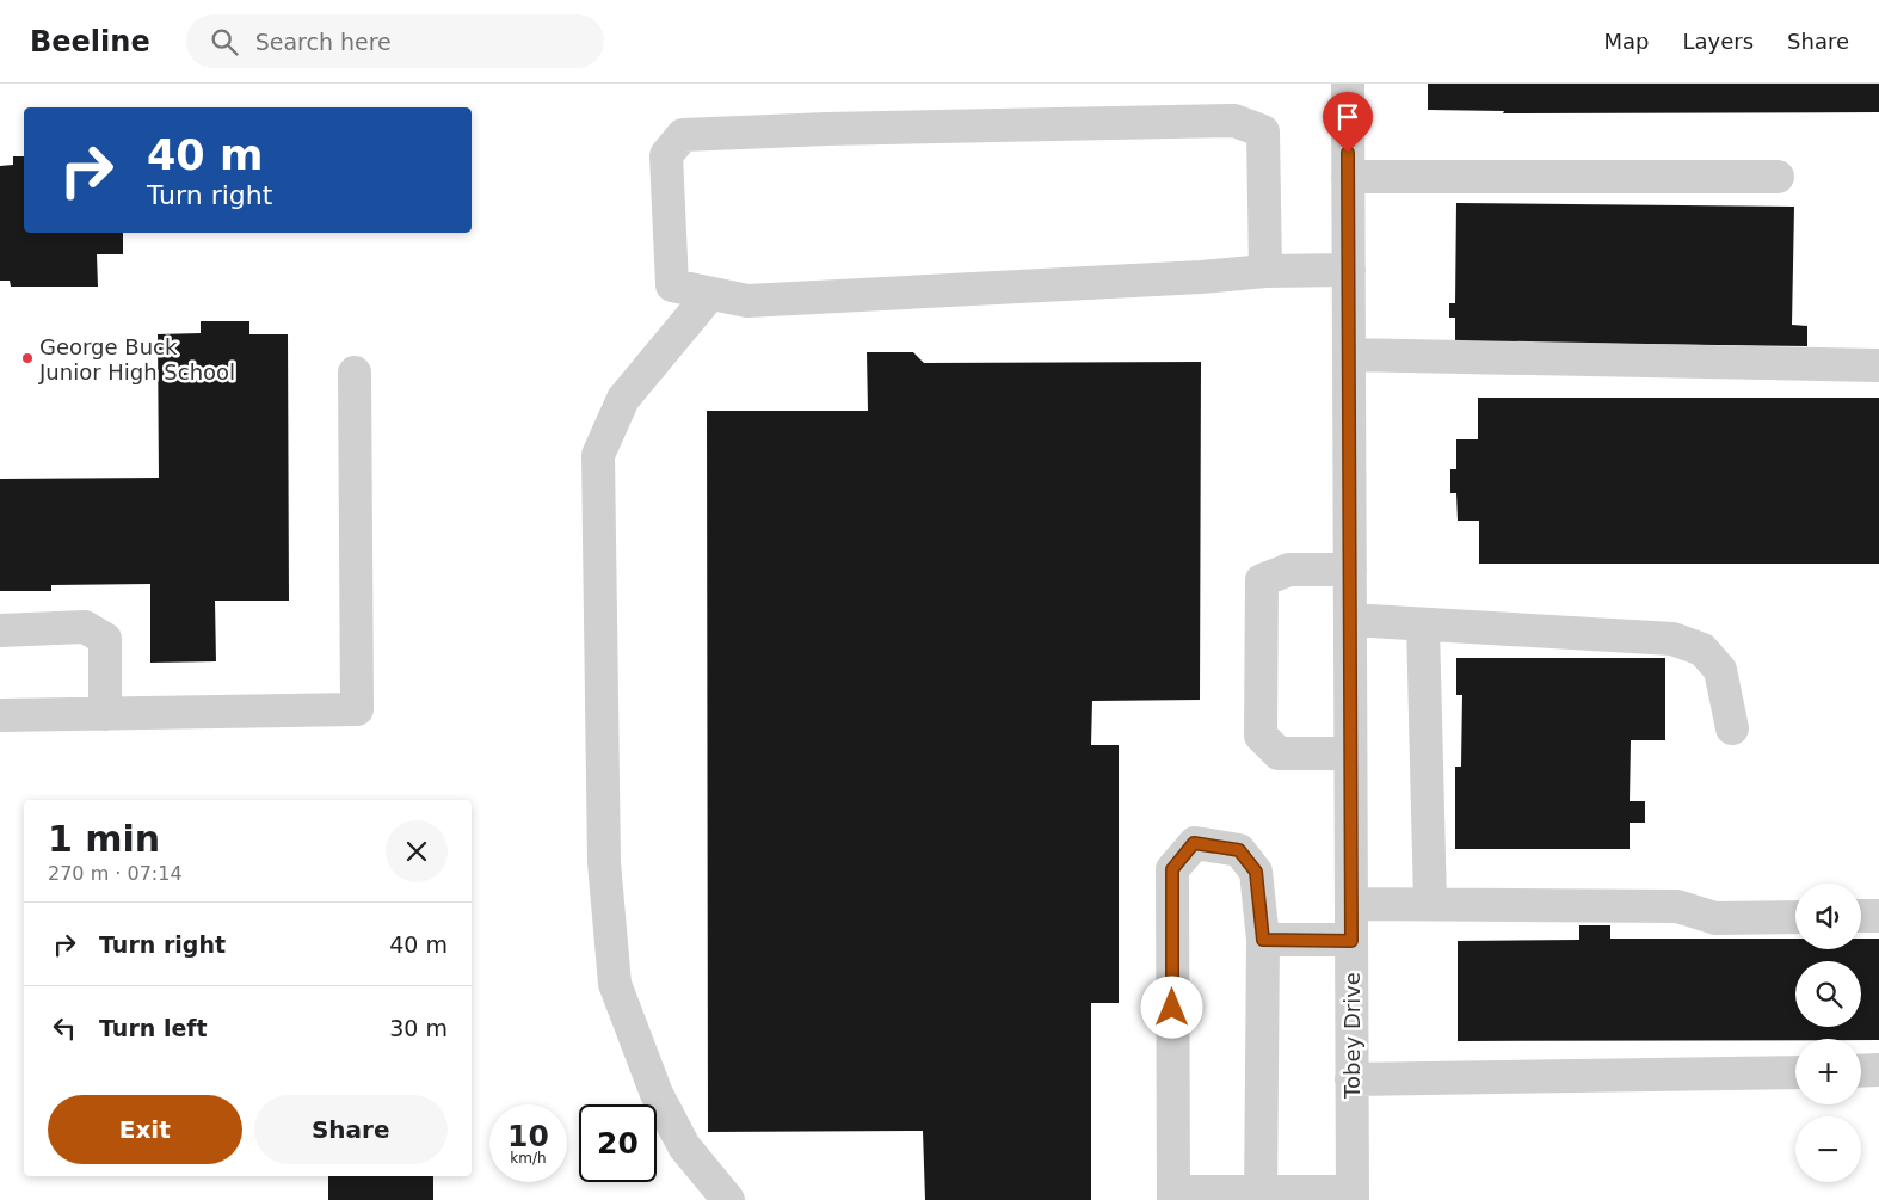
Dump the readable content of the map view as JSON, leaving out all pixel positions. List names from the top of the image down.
{
  "streets": {
    "street": ["Tobey Drive"]
  },
  "places": ["George Buck Junior High School"],
  "page": {
    "header": "Beeline",
    "search": "Search here",
    "nav": ["Map", "Layers", "Share"],
    "turn": ["40 m", "Turn right"],
    "heading": ["1 min", "270 m · 07:14"],
    "map_buttons": ["+", "−"],
    "list": [
      {
        "name": "Turn right",
        "value": "40 m"
      },
      {
        "name": "Turn left",
        "value": "30 m"
      }
    ],
    "buttons": ["Exit", "Share"],
    "speed": "10 km/h",
    "limit": "20"
  }
}
